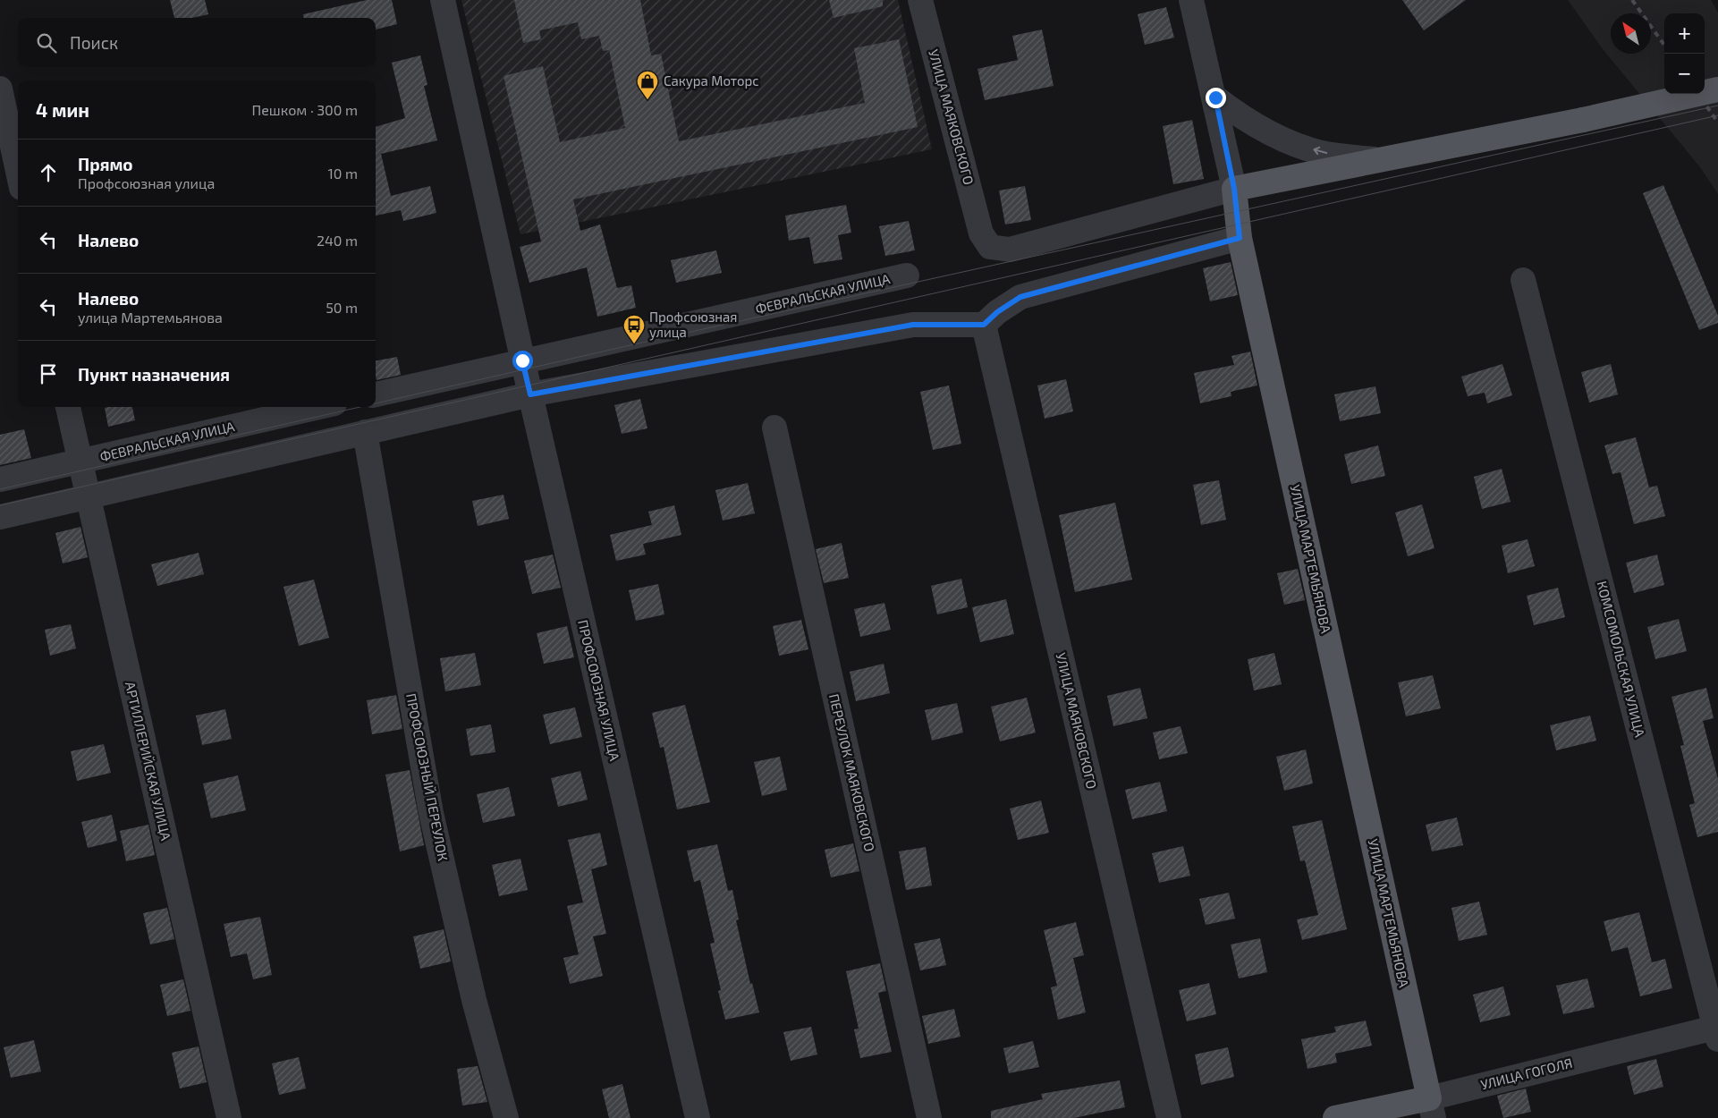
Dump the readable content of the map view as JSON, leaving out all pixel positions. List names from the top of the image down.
{
  "streets": {
    "main road": ["УЛИЦА МАРТЕМЬЯНОВА", "УЛИЦА ГОГОЛЯ"],
    "street": [
      "УЛИЦА МАЯКОВСКОГО",
      "ФЕВРАЛЬСКАЯ УЛИЦА",
      "КОМСОМОЛЬСКАЯ УЛИЦА",
      "ПРОФСОЮЗНАЯ УЛИЦА",
      "АРТИЛЛЕРИЙСКАЯ УЛИЦА",
      "ПЕРЕУЛОК МАЯКОВСКОГО",
      "ПРОФСОЮЗНЫЙ ПЕРЕУЛОК"
    ]
  },
  "crossings": [
    ["УЛИЦА МАЯКОВСКОГО", "УЛИЦА МАРТЕМЬЯНОВА"],
    ["ФЕВРАЛЬСКАЯ УЛИЦА", "ПРОФСОЮЗНАЯ УЛИЦА"],
    ["ФЕВРАЛЬСКАЯ УЛИЦА", "АРТИЛЛЕРИЙСКАЯ УЛИЦА"],
    ["УЛИЦА МАРТЕМЬЯНОВА", "УЛИЦА ГОГОЛЯ"],
    ["КОМСОМОЛЬСКАЯ УЛИЦА", "УЛИЦА ГОГОЛЯ"]
  ],
  "places": {
    "shop": ["Сакура Моторс"],
    "bus stop": ["Профсоюзная улица"]
  },
  "north": "top left",
  "page": {
    "map_buttons": ["+", "−"],
    "search": "Поиск",
    "heading": ["4 мин", "Пешком · 300 m"],
    "list": [
      ["Прямо", "Профсоюзная улица", "10 m"],
      ["Налево", "240 m"],
      ["Налево", "улица Мартемьянова", "50 m"],
      "Пункт назначения"
    ]
  }
}
